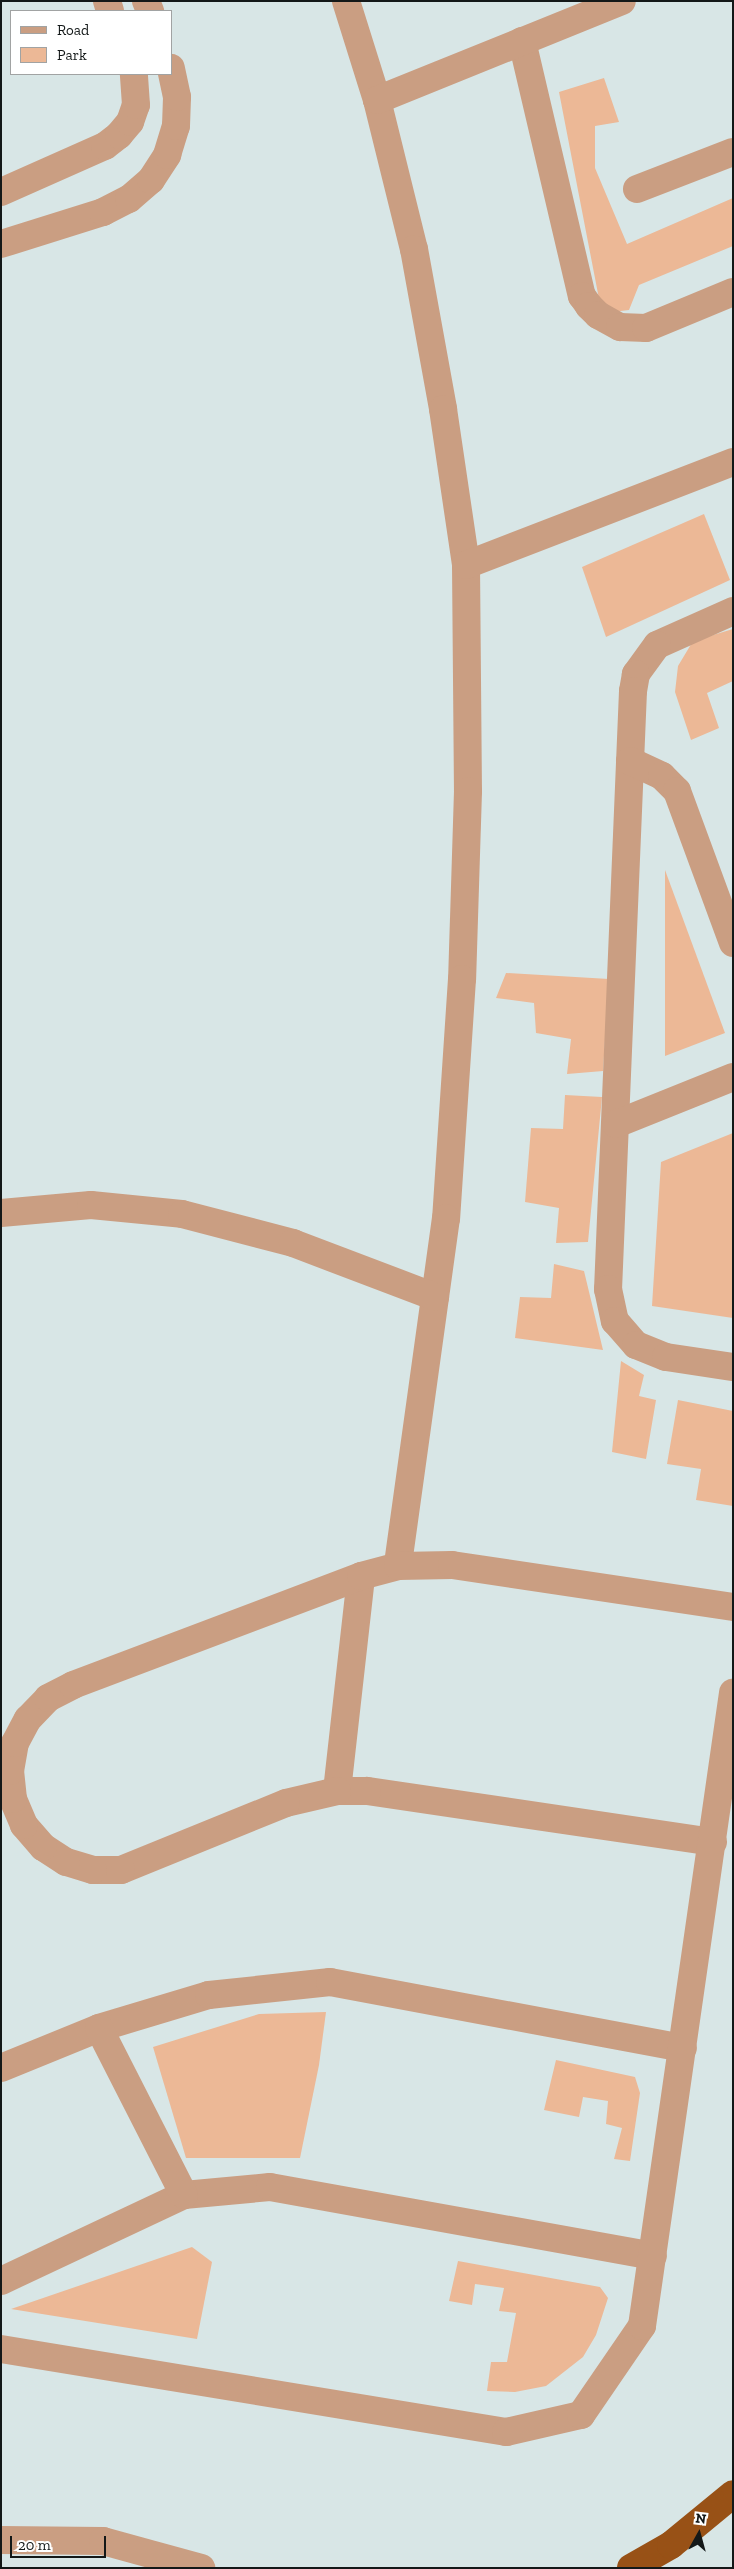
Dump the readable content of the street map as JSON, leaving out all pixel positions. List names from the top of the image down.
{
  "legend": ["Road", "Park"],
  "scale_bar": "20 m",
  "north": "top"
}
